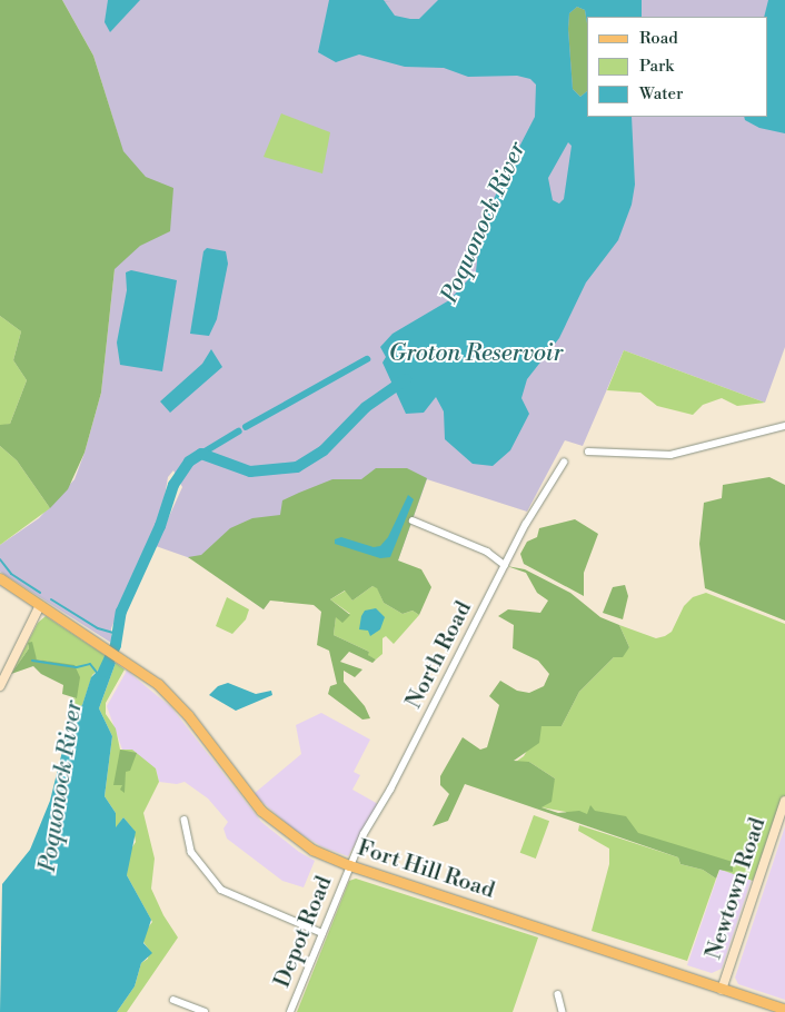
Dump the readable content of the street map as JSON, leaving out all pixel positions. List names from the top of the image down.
{
  "streets": {
    "main road": ["Fort Hill Road", "Newtown Road"],
    "street": ["North Road", "Depot Road"]
  },
  "crossings": [
    ["North Road", "Fort Hill Road"],
    ["North Road", "Depot Road"],
    ["Fort Hill Road", "Newtown Road"],
    ["Fort Hill Road", "Depot Road"]
  ],
  "water": ["Poquonock River", "Groton Reservoir"],
  "legend": ["Road", "Park", "Water"]
}
